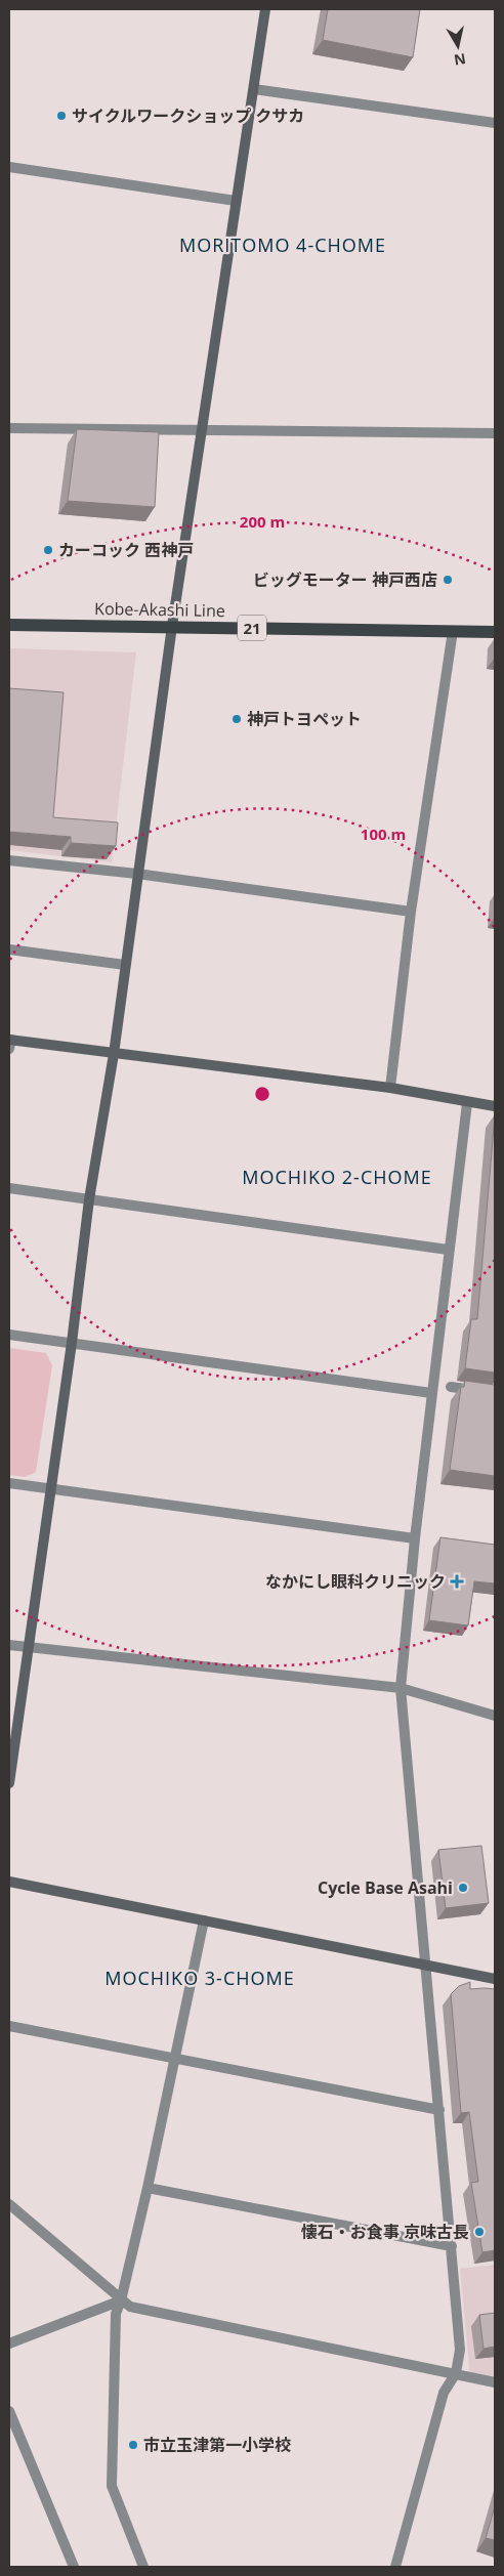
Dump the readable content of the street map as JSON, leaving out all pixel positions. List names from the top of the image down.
{
  "streets": {
    "main road": ["Kobe-Akashi Line", "21"]
  },
  "districts": ["MORITOMO 4-CHOME", "MOCHIKO 2-CHOME", "MOCHIKO 3-CHOME"],
  "places": {
    "other": [
      "サイクルワークショップ クサカ",
      "カーコック 西神戸",
      "ビッグモーター 神戸西店",
      "神戸トヨペット",
      "Cycle Base Asahi",
      "懐石・お食事 京味古長",
      "市立玉津第一小学校"
    ],
    "health": ["なかにし眼科クリニック"]
  },
  "north": "bottom",
  "rings": ["200 m", "100 m"]
}
